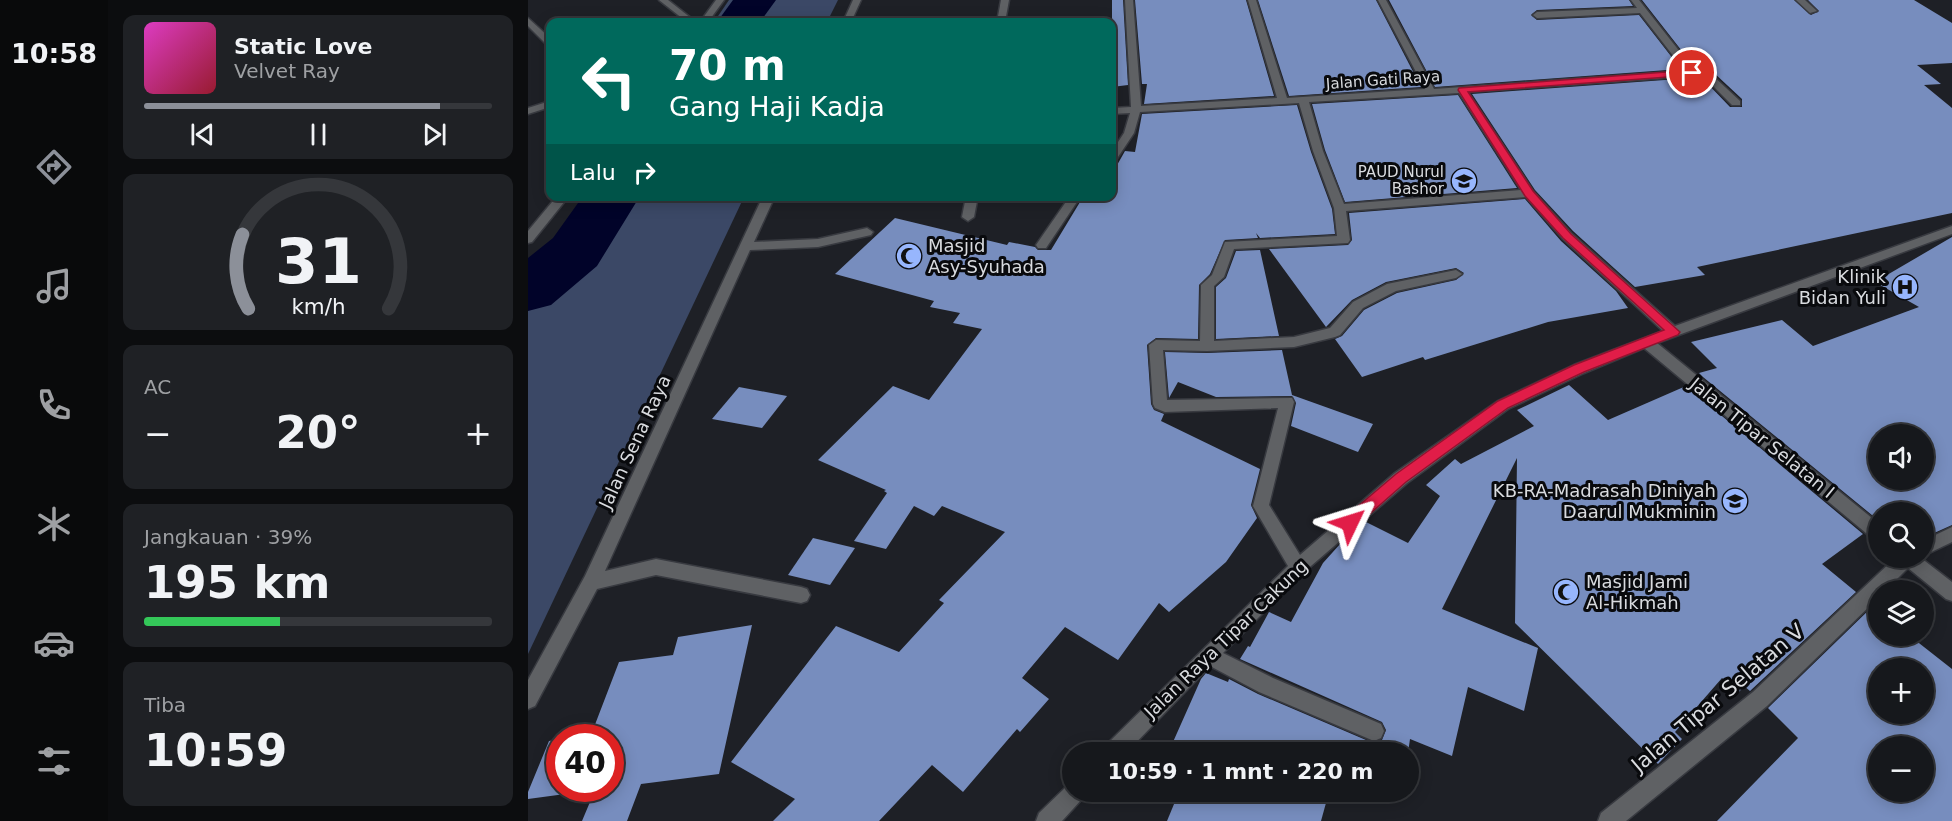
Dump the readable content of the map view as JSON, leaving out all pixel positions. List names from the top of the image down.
{
  "streets": {
    "street": [
      "Jalan Gati Raya",
      "Jalan Tipar Selatan I",
      "Jalan Sena Raya",
      "Jalan Raya Tipar Cakung",
      "Jalan Tipar Selatan V"
    ]
  },
  "crossings": [
    ["Jalan Tipar Selatan I", "Jalan Raya Tipar Cakung"]
  ],
  "places": {
    "school or university": ["PAUD Nurul Bashor", "KB-RA-Madrasah Diniyah Daarul Mukminin"],
    "mosque": ["Masjid Asy-Syuhada", "Masjid Jami Al-Hikmah"],
    "hospital": ["Klinik Bidan Yuli"]
  },
  "page": {
    "tabs": "10:58",
    "turn": ["70 m", "Gang Haji Kadja"],
    "song": ["Static Love", "Velvet Ray"],
    "then": "Lalu",
    "tile": [
      "AC",
      ["Jangkauan · 39%", "195 km"],
      ["Tiba", "10:59"]
    ],
    "heat": ["−", "20°", "+"],
    "map_buttons": ["+", "−"],
    "limit": "40",
    "trip": "10:59 · 1 mnt · 220 m",
    "gauge": ["31", "km/h"]
  }
}
